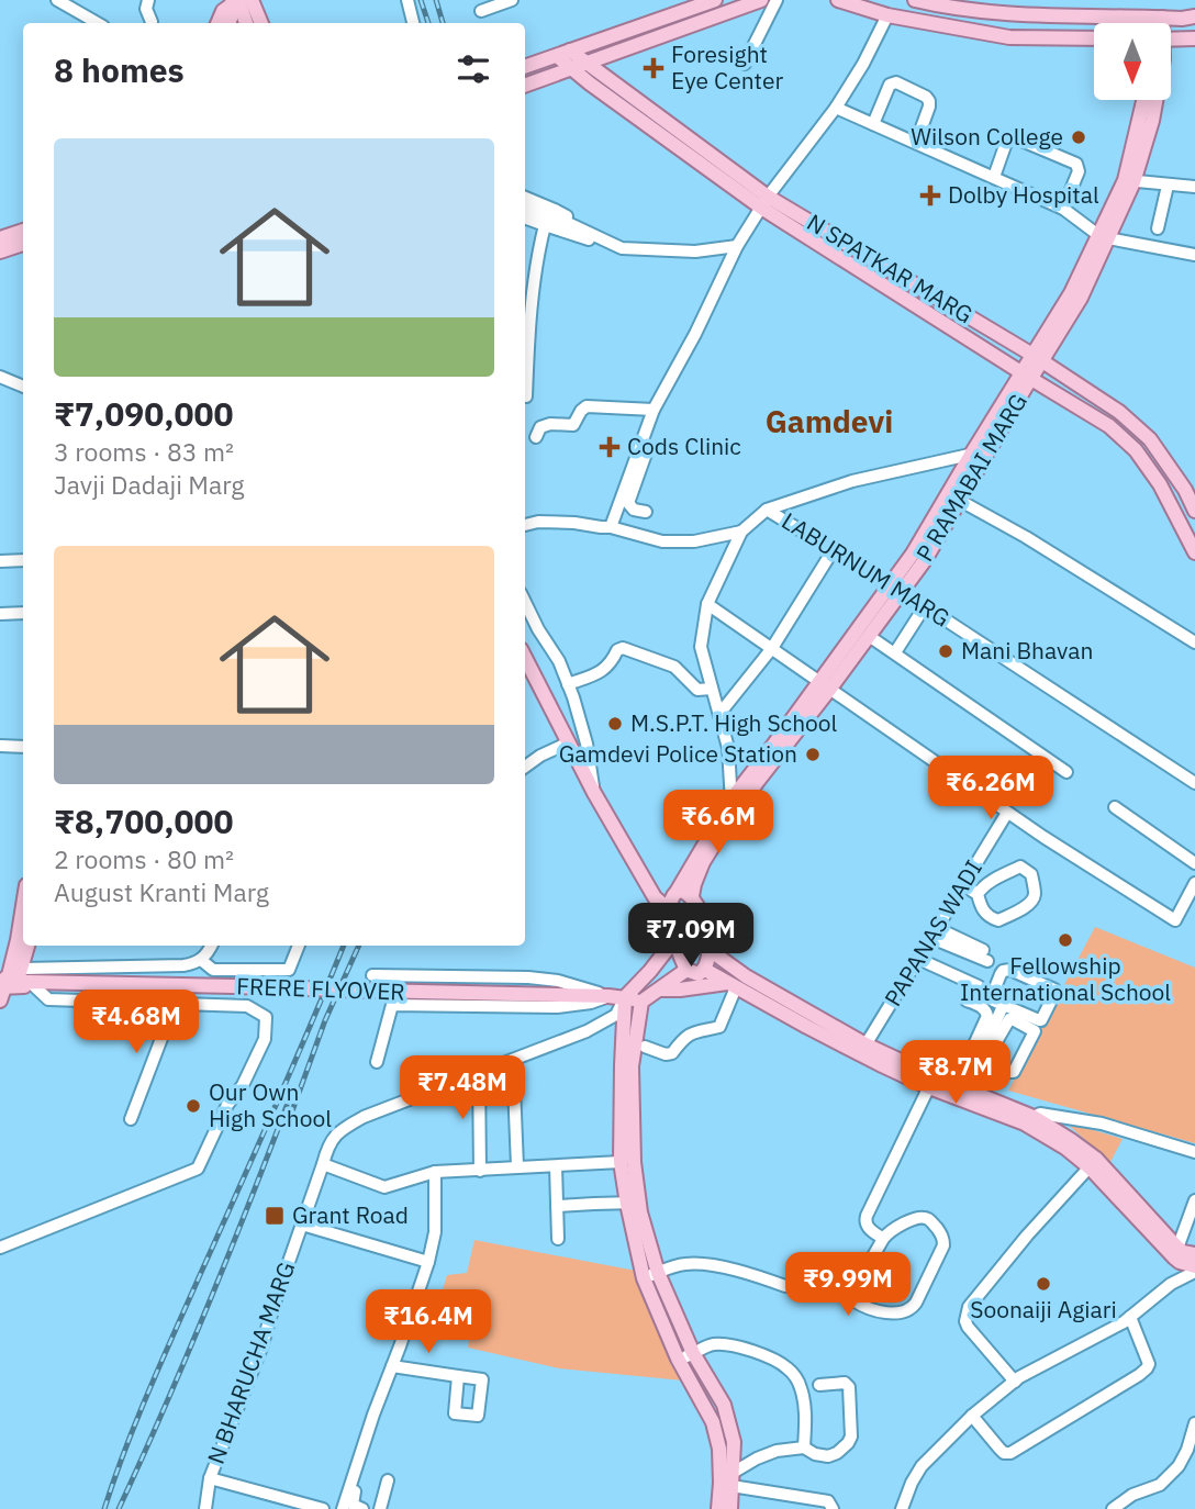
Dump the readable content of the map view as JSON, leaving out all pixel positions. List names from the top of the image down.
{
  "streets": {
    "main road": ["N SPATKAR MARG", "P RAMABAI MARG", "FRERE FLYOVER"],
    "street": ["LABURNUM MARG", "PAPANAS WADI", "N BHARUCHA MARG"]
  },
  "crossings": [
    ["N SPATKAR MARG", "P RAMABAI MARG"],
    ["P RAMABAI MARG", "LABURNUM MARG"],
    ["FRERE FLYOVER", "N BHARUCHA MARG"]
  ],
  "districts": ["Gamdevi"],
  "places": {
    "health": ["Foresight Eye Center", "Dolby Hospital", "Cods Clinic"],
    "other": [
      "Wilson College",
      "Mani Bhavan",
      "M.S.P.T. High School",
      "Gamdevi Police Station",
      "Fellowship International School",
      "Our Own High School",
      "Soonaiji Agiari"
    ],
    "transit": ["Grant Road"]
  },
  "north": "bottom",
  "page": {
    "heading": "8 homes",
    "list": [
      {
        "name": "₹7,090,000",
        "note": "3 rooms · 83 m² · Javji Dadaji Marg"
      },
      {
        "name": "₹8,700,000",
        "note": "2 rooms · 80 m² · August Kranti Marg"
      }
    ],
    "price": [
      "₹6.26M",
      "₹6.6M",
      "₹7.09M",
      "₹4.68M",
      "₹8.7M",
      "₹7.48M",
      "₹9.99M",
      "₹16.4M"
    ]
  }
}
